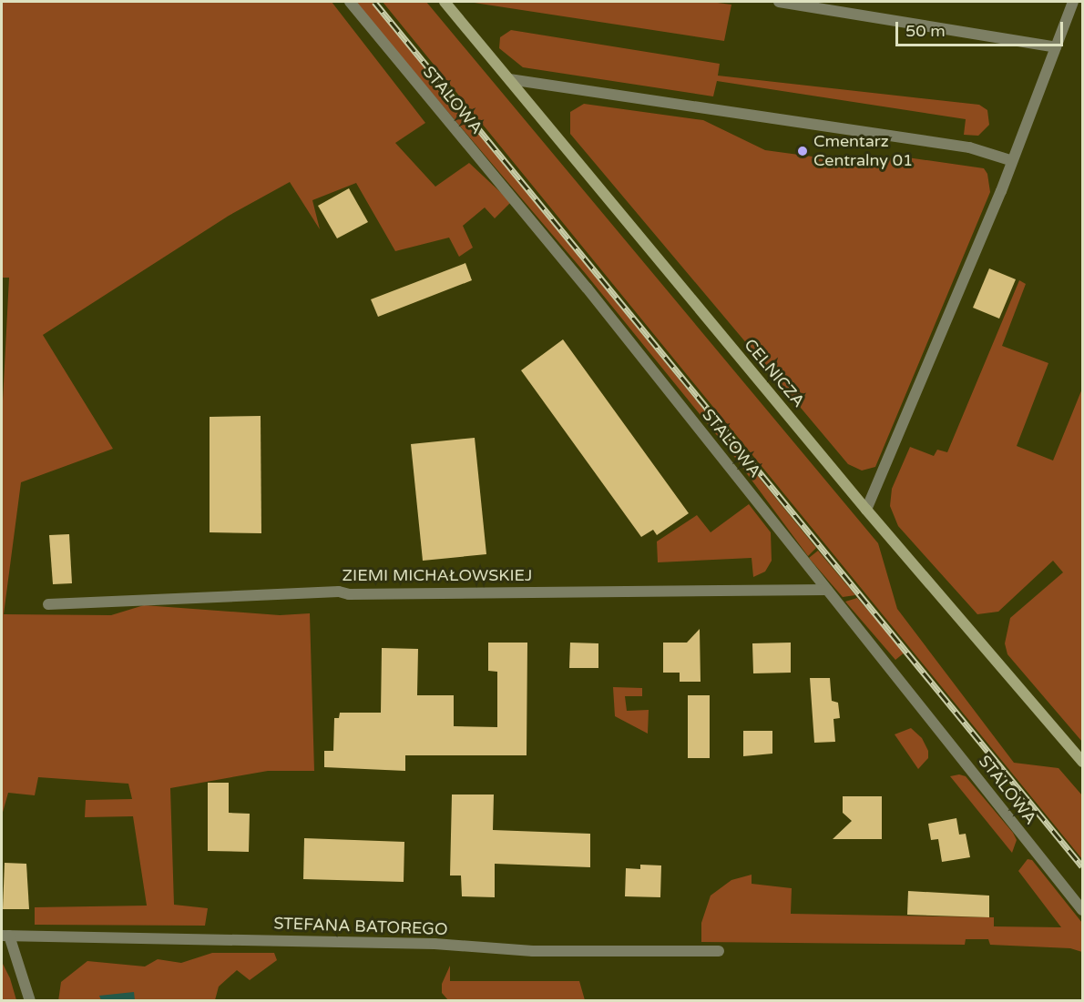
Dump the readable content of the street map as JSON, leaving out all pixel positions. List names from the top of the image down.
{
  "streets": {
    "street": [
      "STALOWA",
      "CELNICZA",
      "ZIEMI MICHAŁOWSKIEJ",
      "STEFANA BATOREGO"
    ]
  },
  "crossings": [
    ["STALOWA", "ZIEMI MICHAŁOWSKIEJ"]
  ],
  "places": ["Cmentarz Centralny 01"],
  "scale_bar": "50 m"
}
